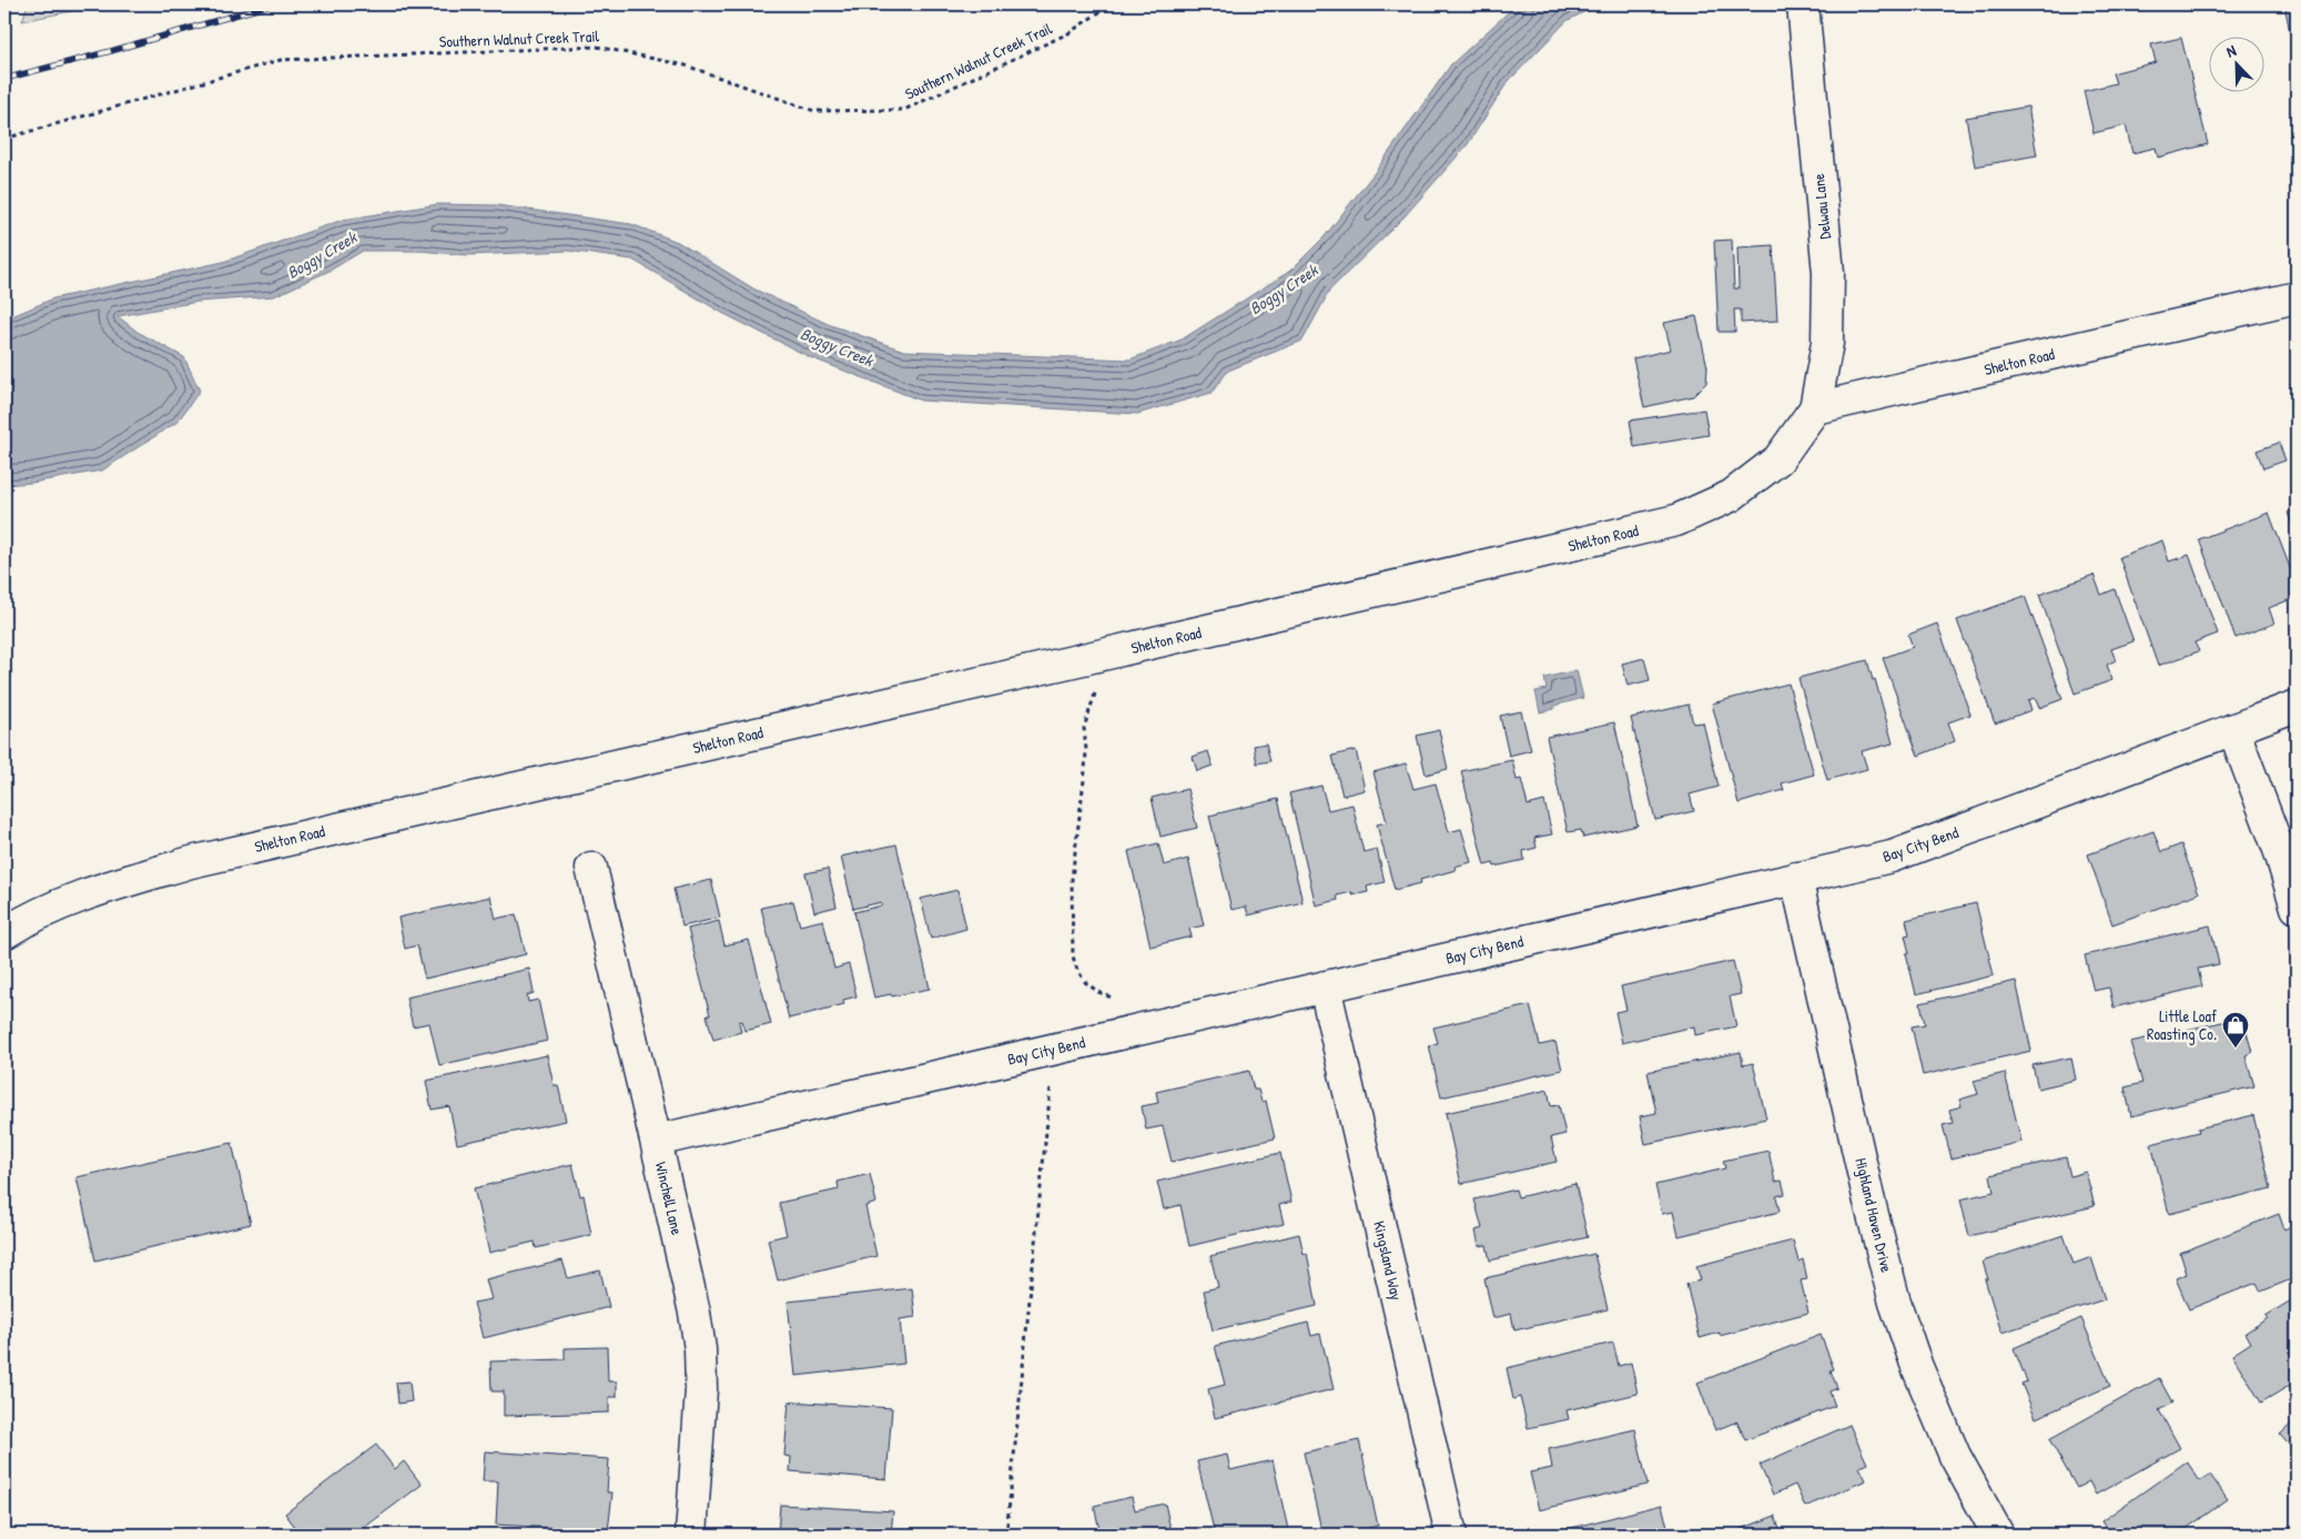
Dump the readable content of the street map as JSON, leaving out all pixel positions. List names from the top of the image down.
{
  "streets": {
    "street": [
      "Delwau Lane",
      "Shelton Road",
      "Bay City Bend",
      "Winchell Lane",
      "Highland Haven Drive",
      "Kingsland Way"
    ],
    "path": ["Southern Walnut Creek Trail"]
  },
  "crossings": [
    ["Delwau Lane", "Shelton Road"],
    ["Bay City Bend", "Winchell Lane"],
    ["Bay City Bend", "Highland Haven Drive"],
    ["Bay City Bend", "Kingsland Way"]
  ],
  "water": ["Boggy Creek"],
  "places": {
    "shop": ["Little Loaf Roasting Co."]
  },
  "north": "top left"
}
